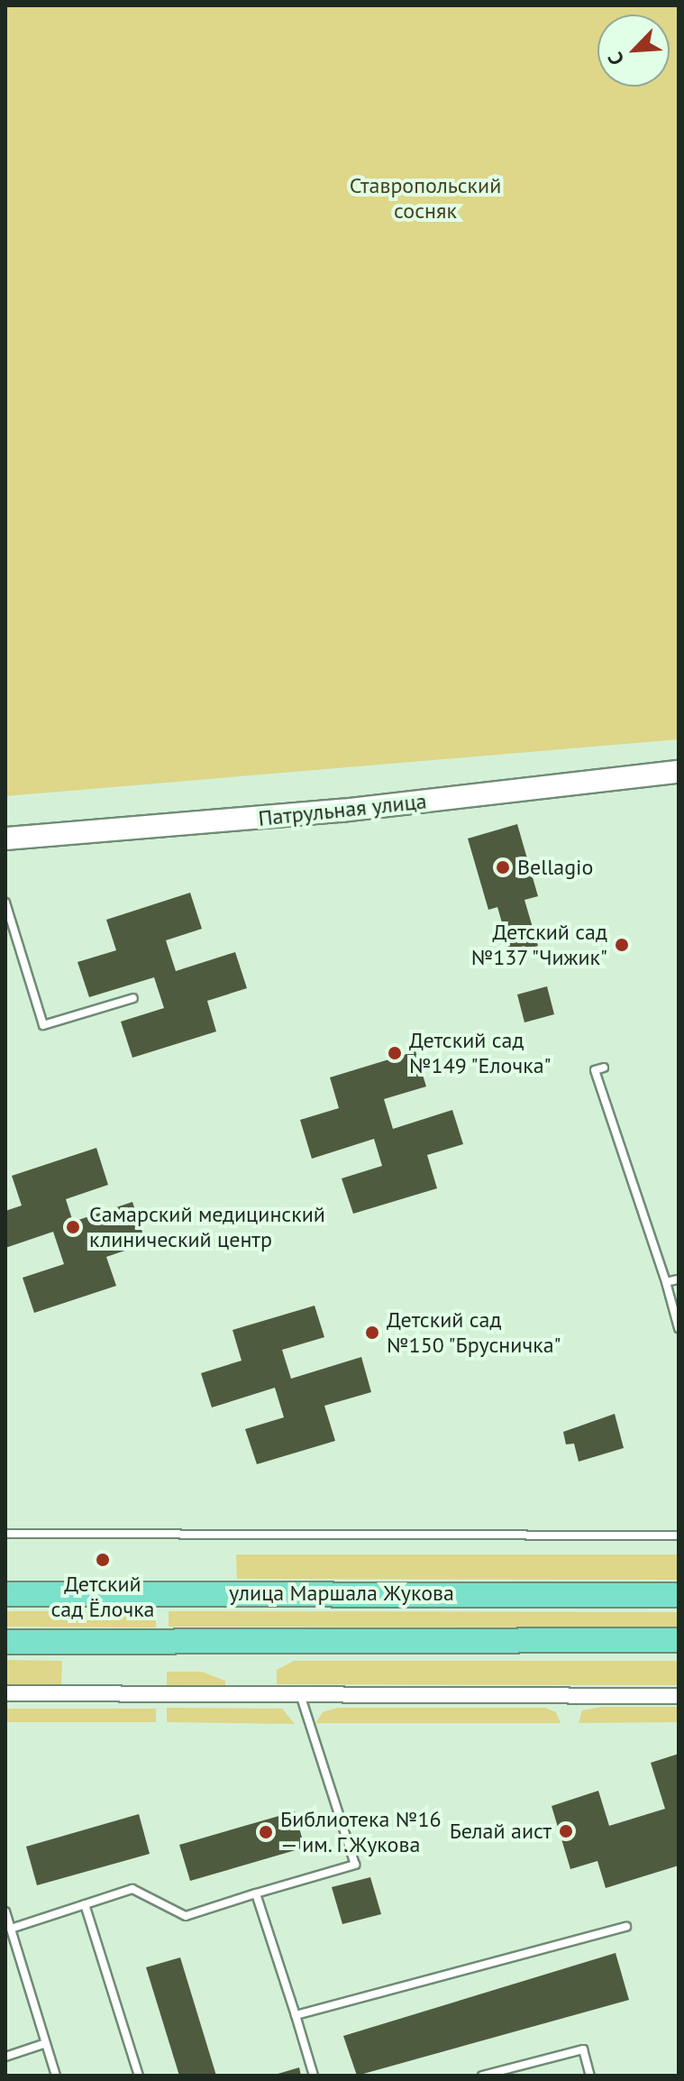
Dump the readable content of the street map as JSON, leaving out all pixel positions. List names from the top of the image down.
{
  "streets": {
    "main road": ["улица Маршала Жукова"],
    "street": ["Патрульная улица"]
  },
  "parks": ["Ставропольский сосняк"],
  "places": [
    "Bellagio",
    "Детский сад №137 \"Чижик\"",
    "Детский сад №149 \"Елочка\"",
    "Самарский медицинский клинический центр",
    "Детский сад №150 \"Брусничка\"",
    "Детский сад Ёлочка",
    "Белай аист",
    "Библиотека №16 — им. Г.Жукова"
  ],
  "north": "bottom left"
}
